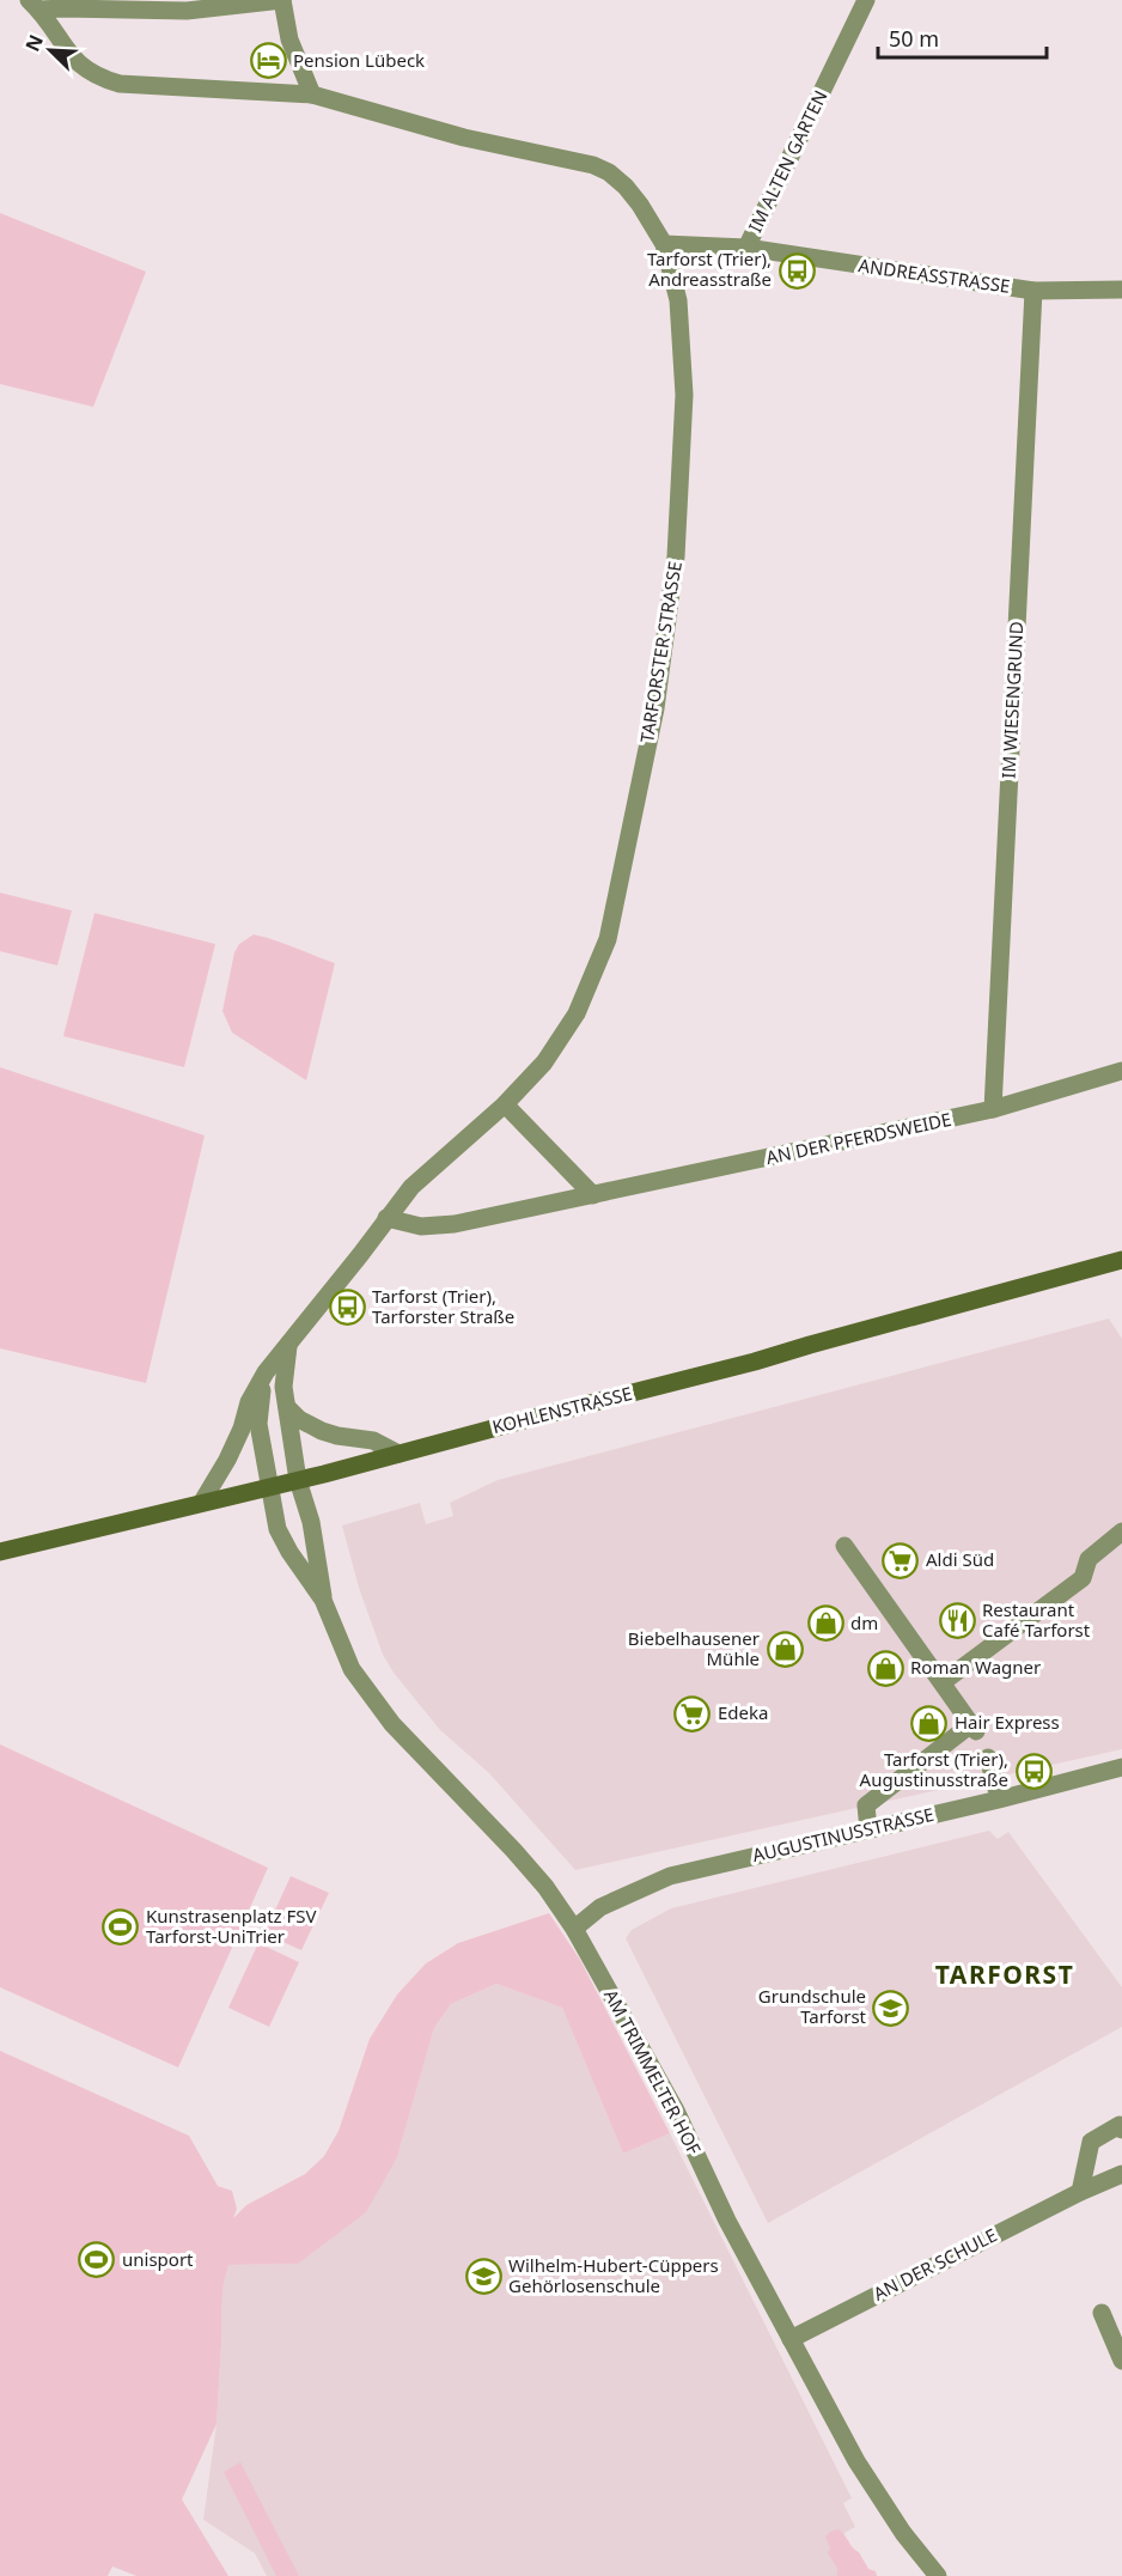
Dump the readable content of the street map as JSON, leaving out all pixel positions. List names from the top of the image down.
{
  "streets": {
    "main road": ["KOHLENSTRASSE"],
    "street": [
      "IM ALTEN GARTEN",
      "ANDREASSTRASSE",
      "TARFORSTER STRASSE",
      "IM WIESENGRUND",
      "AN DER PFERDSWEIDE",
      "AUGUSTINUSSTRASSE",
      "AM TRIMMELTER HOF",
      "AN DER SCHULE"
    ]
  },
  "crossings": [
    ["IM ALTEN GARTEN", "ANDREASSTRASSE"],
    ["IM ALTEN GARTEN", "TARFORSTER STRASSE"],
    ["ANDREASSTRASSE", "IM WIESENGRUND"],
    ["TARFORSTER STRASSE", "AN DER PFERDSWEIDE"],
    ["TARFORSTER STRASSE", "KOHLENSTRASSE"],
    ["IM WIESENGRUND", "AN DER PFERDSWEIDE"],
    ["KOHLENSTRASSE", "AM TRIMMELTER HOF"],
    ["AUGUSTINUSSTRASSE", "AM TRIMMELTER HOF"],
    ["AM TRIMMELTER HOF", "AN DER SCHULE"]
  ],
  "districts": ["TARFORST"],
  "places": {
    "hotel": ["Pension Lübeck"],
    "bus stop": ["Tarforst (Trier), Andreasstraße", "Tarforst (Trier), Tarforster Straße", "Tarforst (Trier), Augustinusstraße"],
    "supermarket": ["Aldi Süd", "Edeka"],
    "restaurant": ["Restaurant Café Tarforst"],
    "shop": [
      "dm",
      "Biebelhausener Mühle",
      "Roman Wagner",
      "Hair Express"
    ],
    "sports": ["Kunstrasenplatz FSV Tarforst-UniTrier", "unisport"],
    "school or university": ["Grundschule Tarforst", "Wilhelm-Hubert-Cüppers Gehörlosenschule"]
  },
  "scale_bar": "50 m",
  "north": "top left"
}
